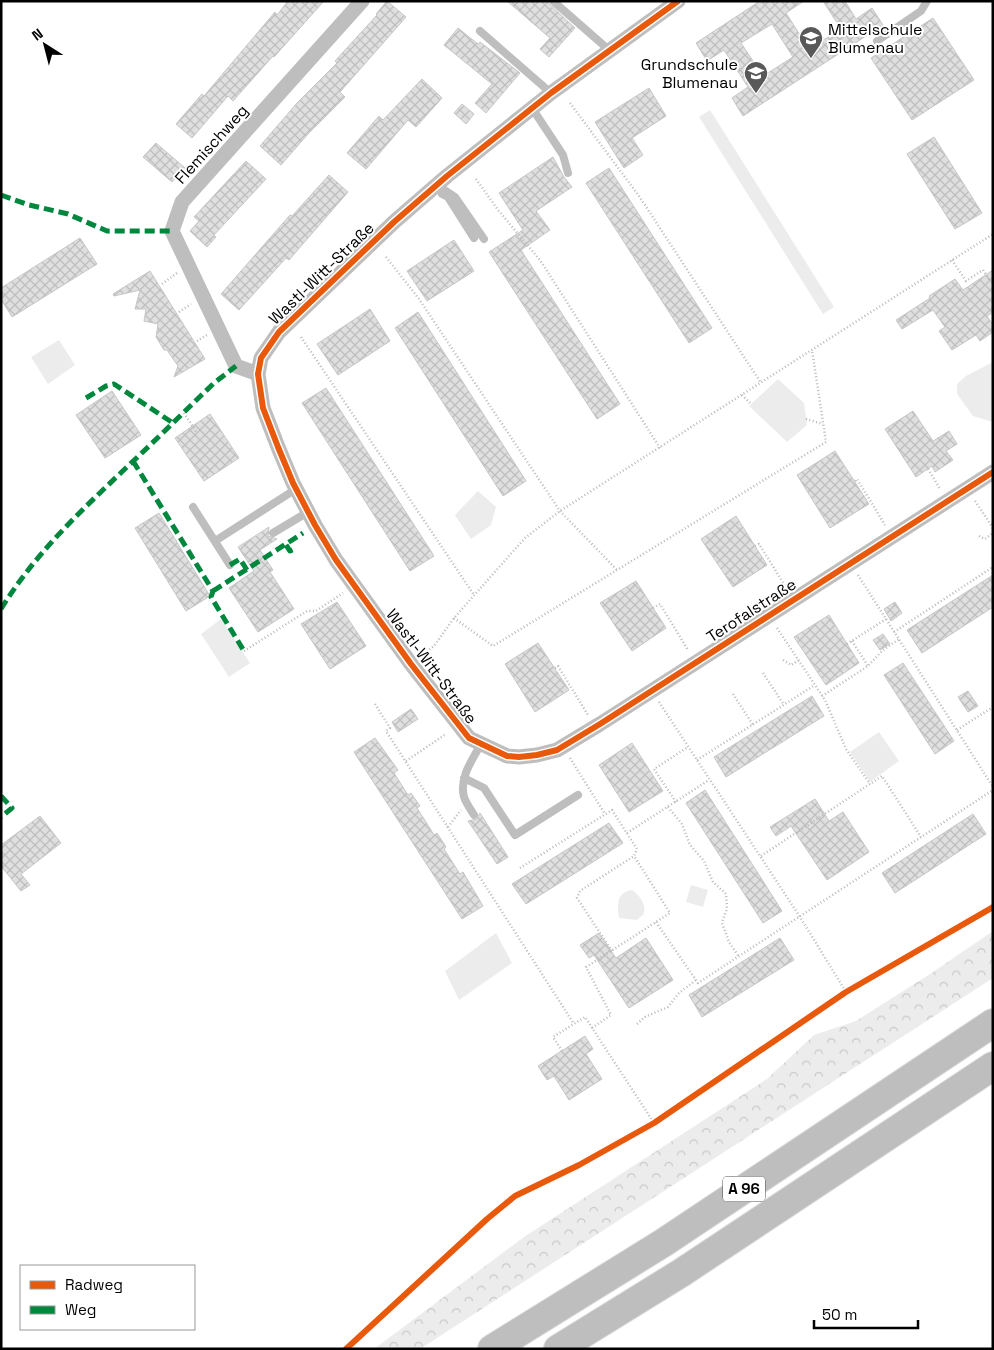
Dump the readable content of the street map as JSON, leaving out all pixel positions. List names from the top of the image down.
{
  "streets": {
    "highway": ["A 96"],
    "street": ["Flemischweg", "Wastl-Witt-Straße", "Terofalstraße"]
  },
  "crossings": [
    ["Flemischweg", "Wastl-Witt-Straße"],
    ["Wastl-Witt-Straße", "Terofalstraße"]
  ],
  "places": {
    "school or university": ["Mittelschule Blumenau", "Grundschule Blumenau"]
  },
  "legend": ["Radweg", "Weg"],
  "scale_bar": "50 m",
  "north": "top left"
}
